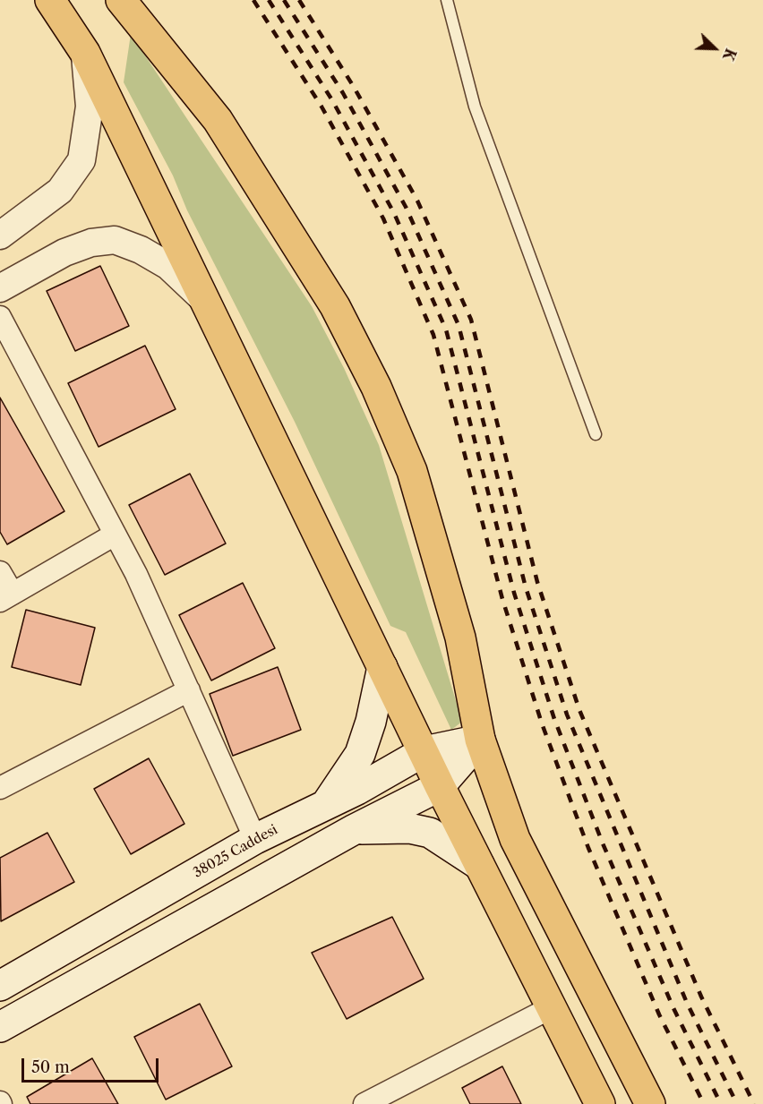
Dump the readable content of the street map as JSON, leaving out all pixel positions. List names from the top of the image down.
{
  "streets": {
    "main road": ["38025 Caddesi"]
  },
  "scale_bar": "50 m",
  "north": "bottom right"
}
